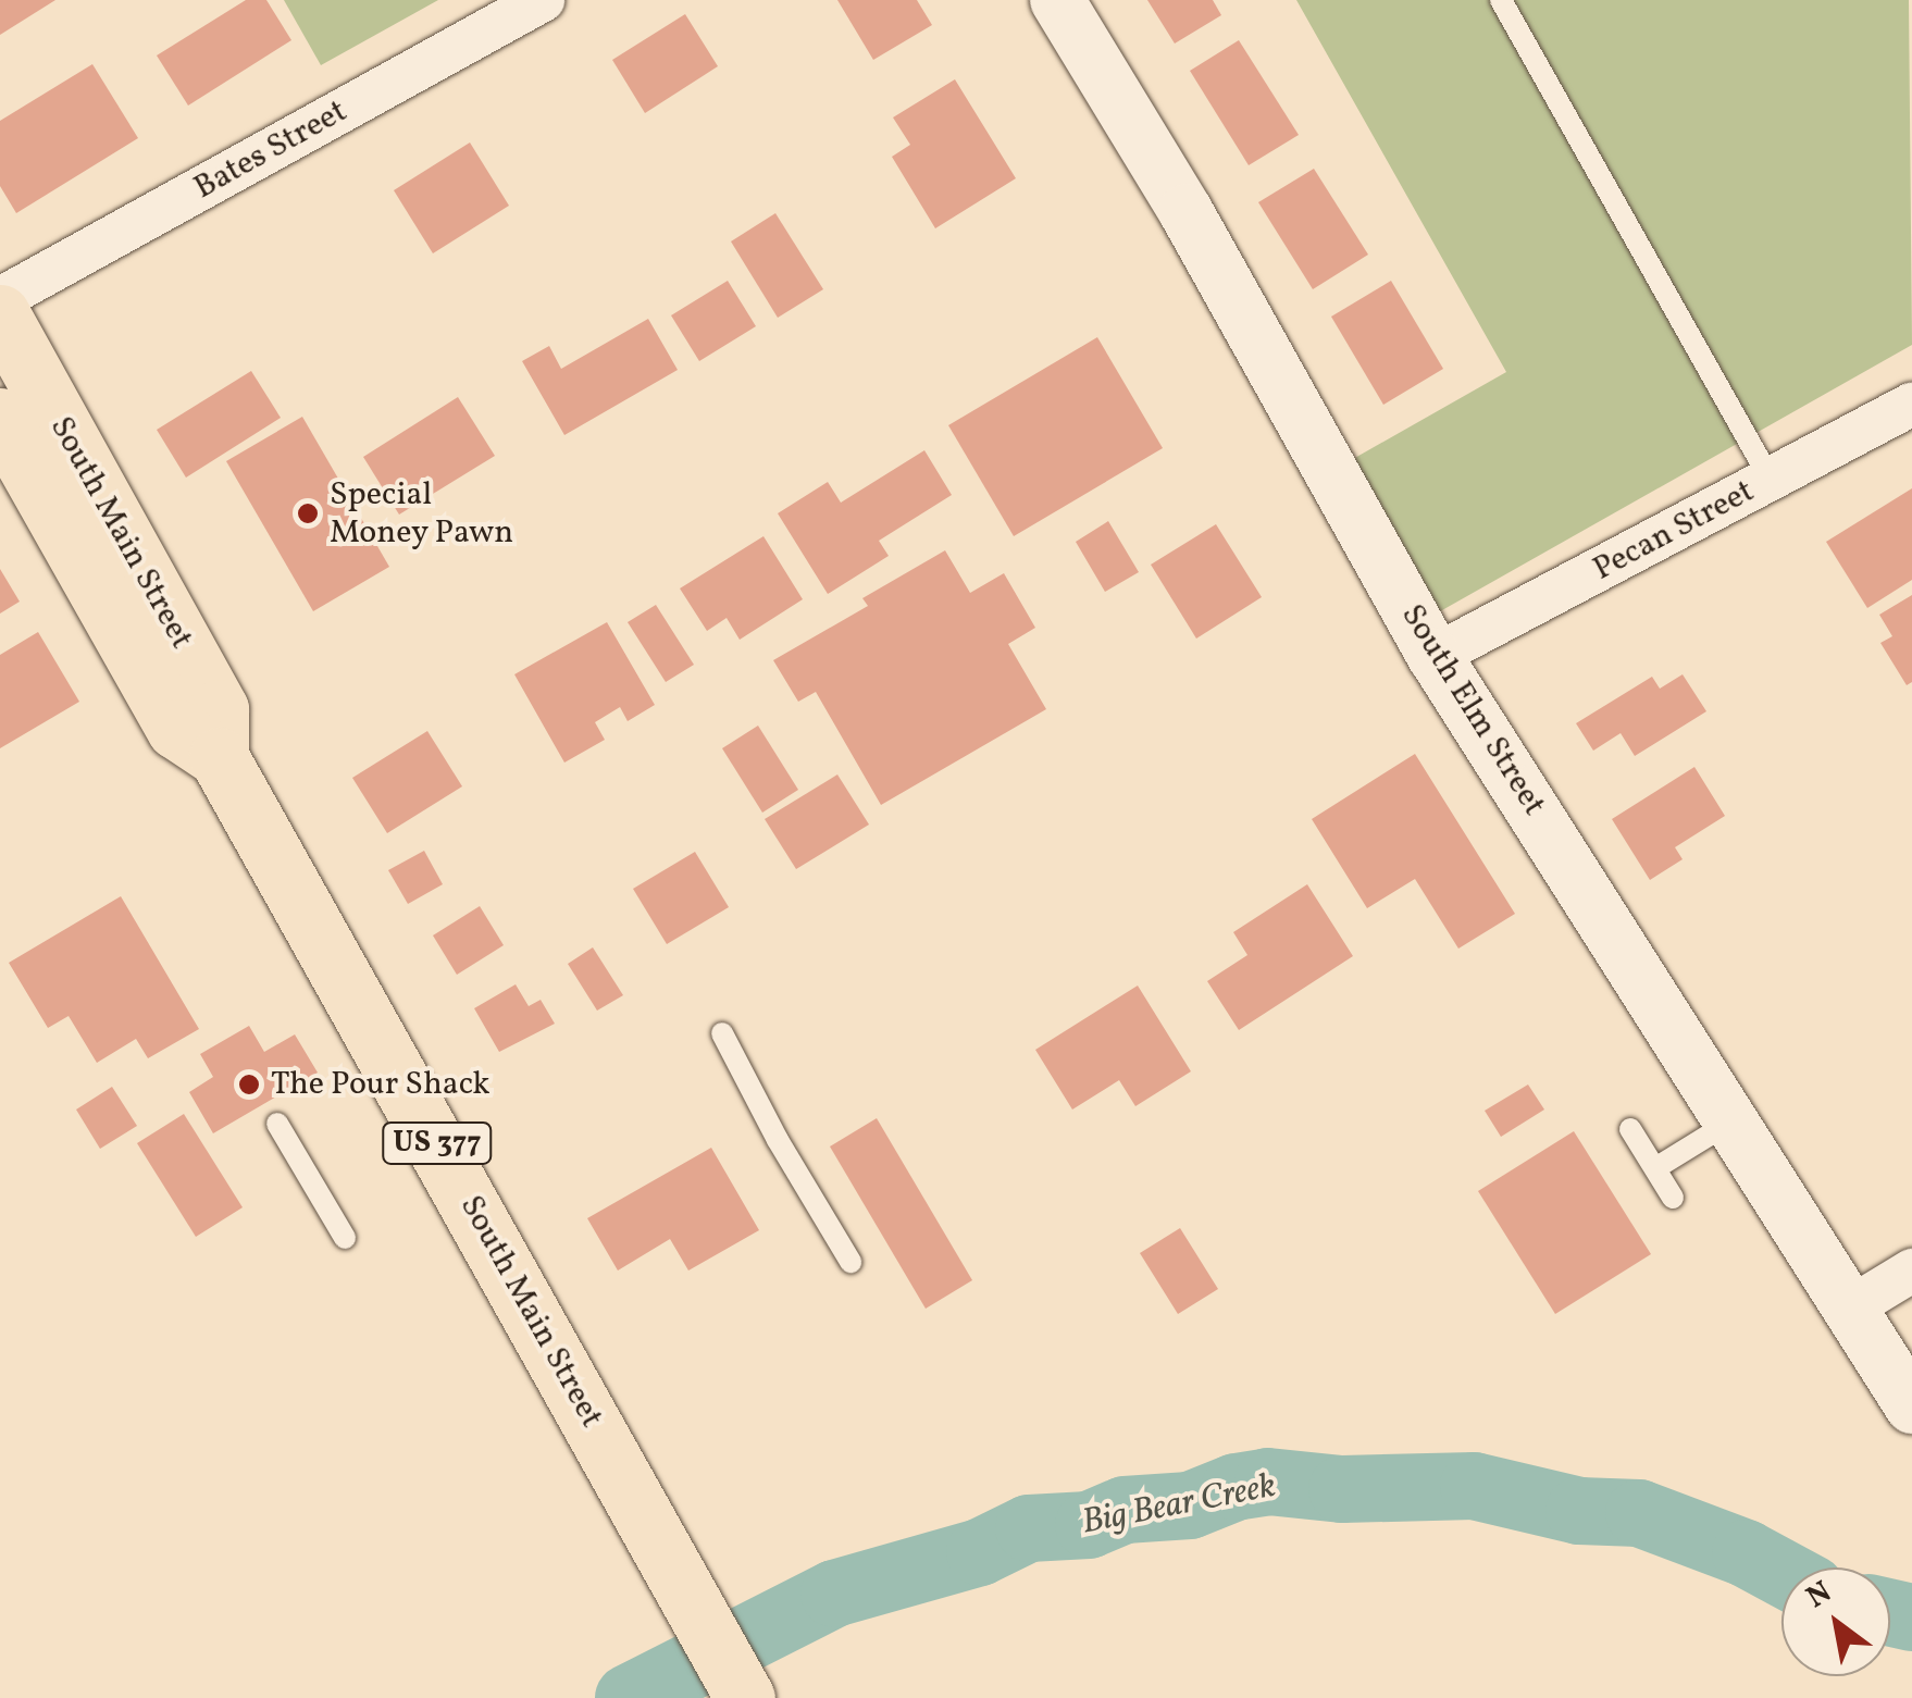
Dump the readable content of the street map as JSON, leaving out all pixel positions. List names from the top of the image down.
{
  "streets": {
    "main road": ["South Main Street", "US 377"],
    "street": ["Bates Street", "Pecan Street", "South Elm Street"]
  },
  "crossings": [
    ["Pecan Street", "South Elm Street"]
  ],
  "water": ["Big Bear Creek"],
  "places": ["Special Money Pawn", "The Pour Shack"],
  "north": "top left"
}
